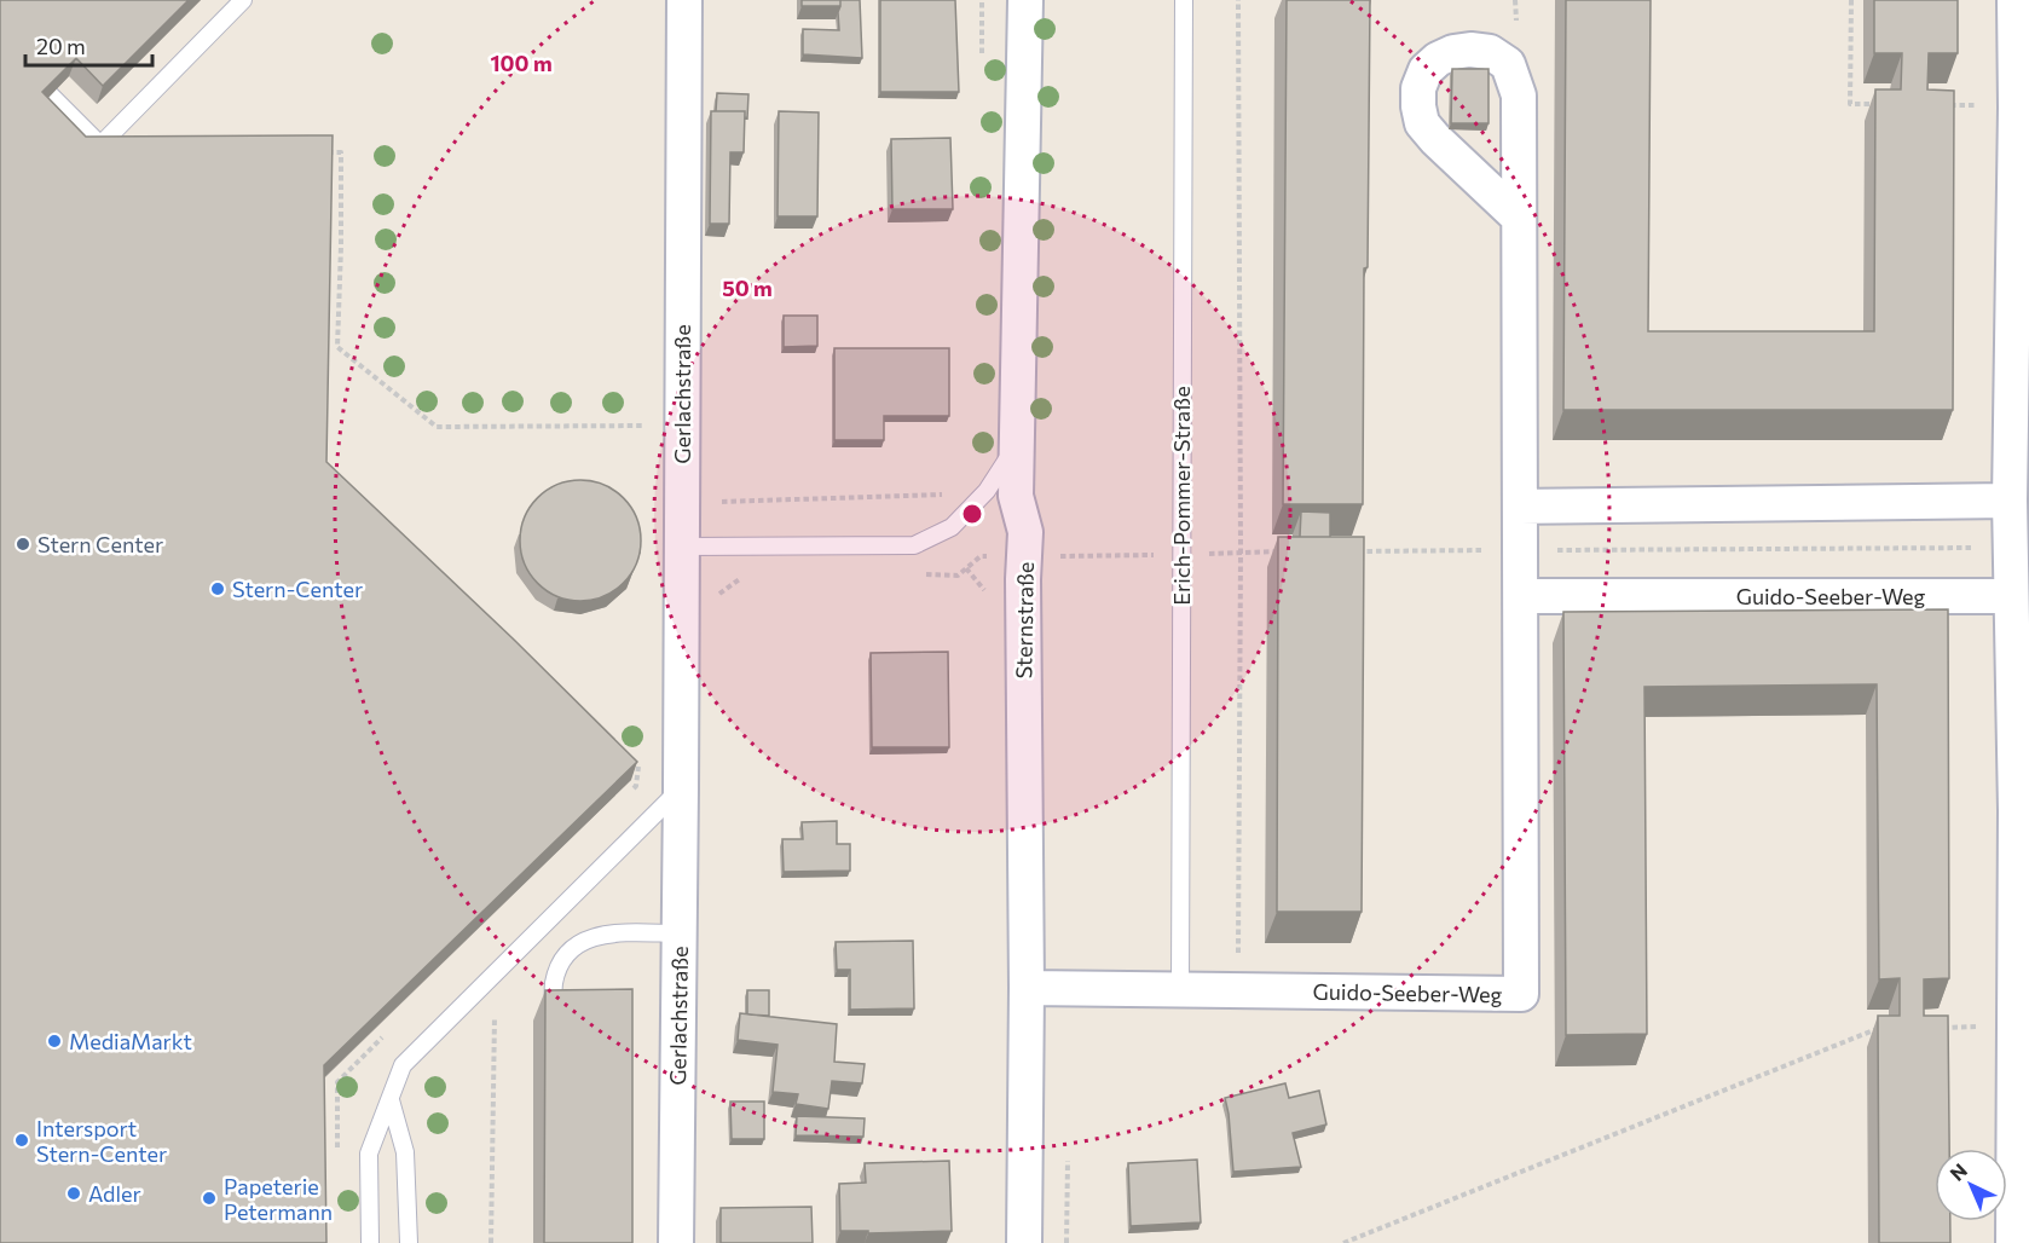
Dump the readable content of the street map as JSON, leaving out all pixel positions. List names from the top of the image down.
{
  "streets": {
    "street": ["Gerlachstraße", "Guido-Seeber-Weg", "Sternstraße"],
    "lane": ["Erich-Pommer-Straße"]
  },
  "crossings": [
    ["Erich-Pommer-Straße", "Guido-Seeber-Weg"],
    ["Guido-Seeber-Weg", "Sternstraße"]
  ],
  "places": [
    "Stern Center",
    "Stern-Center",
    "MediaMarkt",
    "Intersport Stern-Center",
    "Adler",
    "Papeterie Petermann"
  ],
  "scale_bar": "20 m",
  "north": "top left",
  "rings": ["100 m", "50 m"]
}
